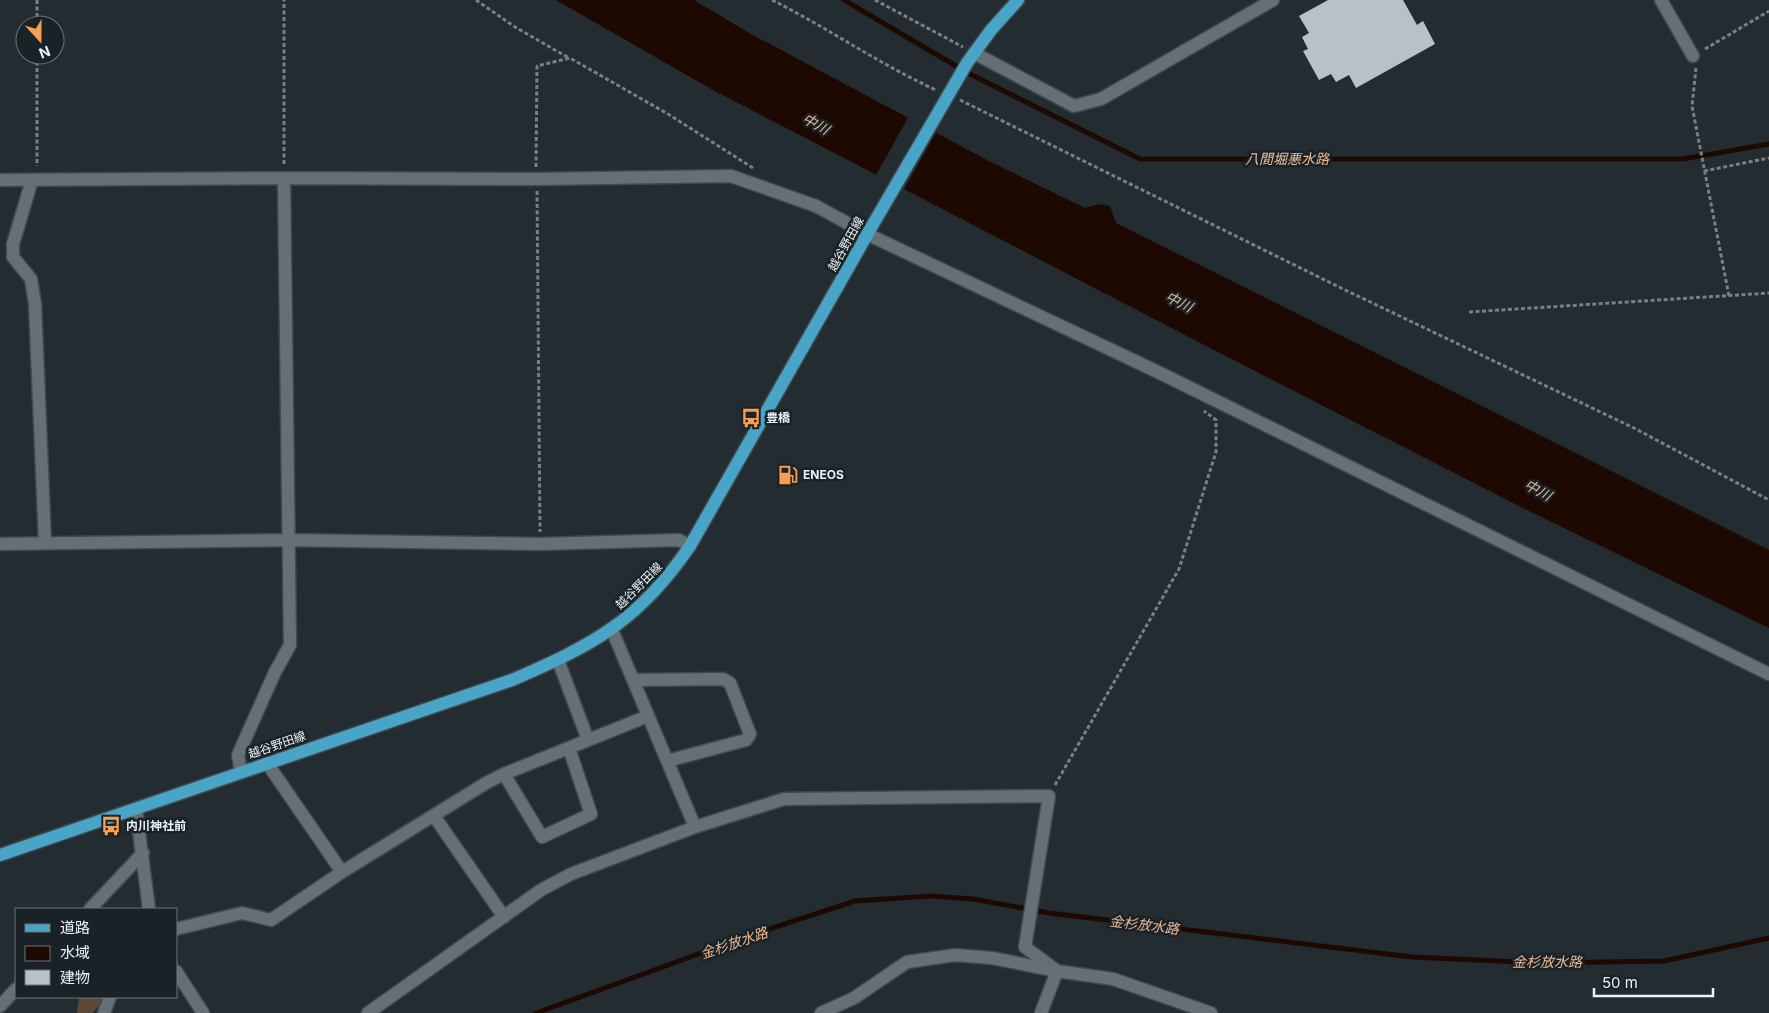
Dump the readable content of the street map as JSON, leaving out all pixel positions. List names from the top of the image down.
{
  "streets": {
    "main road": ["越谷野田線"]
  },
  "water": ["中川", "八間堀悪水路", "金杉放水路"],
  "places": {
    "bus stop": ["豊橋", "内川神社前"],
    "fuel station": ["ENEOS"]
  },
  "legend": ["道路", "水域", "建物"],
  "scale_bar": "50 m",
  "north": "bottom"
}
